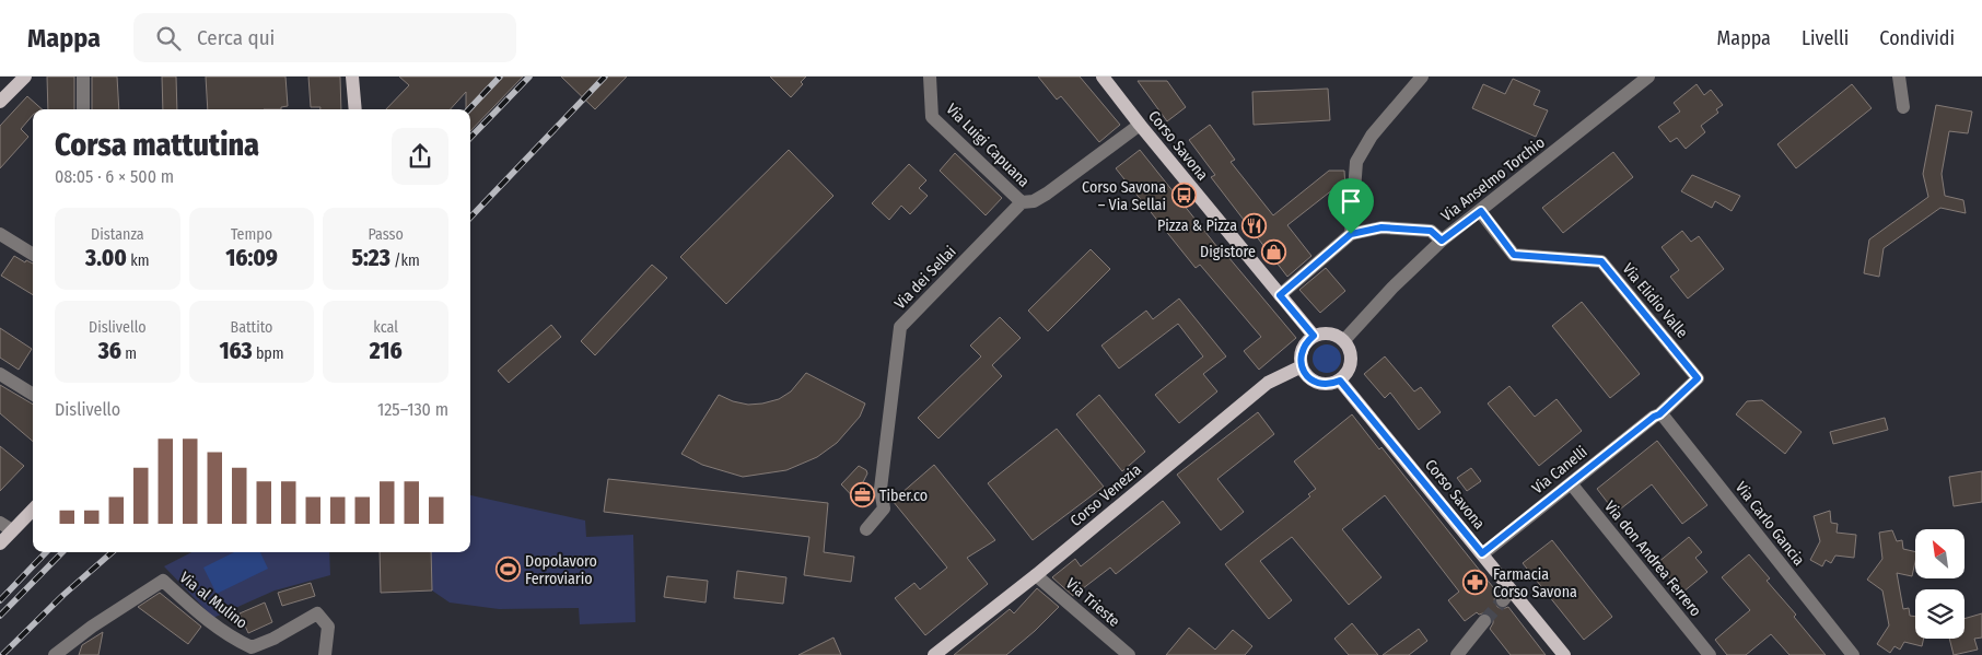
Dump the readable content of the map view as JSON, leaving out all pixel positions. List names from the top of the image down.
{
  "streets": {
    "main road": ["Corso Savona", "Corso Venezia"],
    "street": [
      "Via Luigi Capuana",
      "Via Anselmo Torchio",
      "Via dei Sellai",
      "Via Elidio Valle",
      "Via Canelli",
      "Via Carlo Gancia",
      "Via don Andrea Ferrero",
      "Via al Mulino",
      "Via Trieste"
    ]
  },
  "crossings": [
    ["Via Luigi Capuana", "Via dei Sellai"],
    ["Corso Savona", "Via Anselmo Torchio"],
    ["Corso Savona", "Via dei Sellai"],
    ["Corso Savona", "Via Canelli"],
    ["Corso Savona", "Corso Venezia"],
    ["Via Anselmo Torchio", "Via Elidio Valle"],
    ["Via Anselmo Torchio", "Corso Venezia"],
    ["Via Elidio Valle", "Via Canelli"],
    ["Via Elidio Valle", "Via Carlo Gancia"],
    ["Via Canelli", "Via Carlo Gancia"],
    ["Via Canelli", "Via don Andrea Ferrero"],
    ["Corso Venezia", "Via Trieste"]
  ],
  "places": {
    "bus stop": ["Corso Savona – Via Sellai"],
    "restaurant": ["Pizza & Pizza"],
    "shop": ["Digistore"],
    "office": ["Tiber.co"],
    "sports": ["Dopolavoro Ferroviario"],
    "pharmacy": ["Farmacia Corso Savona"]
  },
  "north": "top left",
  "page": {
    "header": "Mappa",
    "search": "Cerca qui",
    "nav": ["Mappa", "Livelli", "Condividi"],
    "heading": ["Corsa mattutina", "08:05 · 6 × 500 m"],
    "stats": [
      ["Distanza", "3.00 km"],
      ["Tempo", "16:09"],
      ["Passo", "5:23 /km"],
      ["Dislivello", "36 m"],
      ["Battito", "163 bpm"],
      ["kcal", "216"]
    ],
    "chart": ["Dislivello", "125–130 m"]
  }
}
